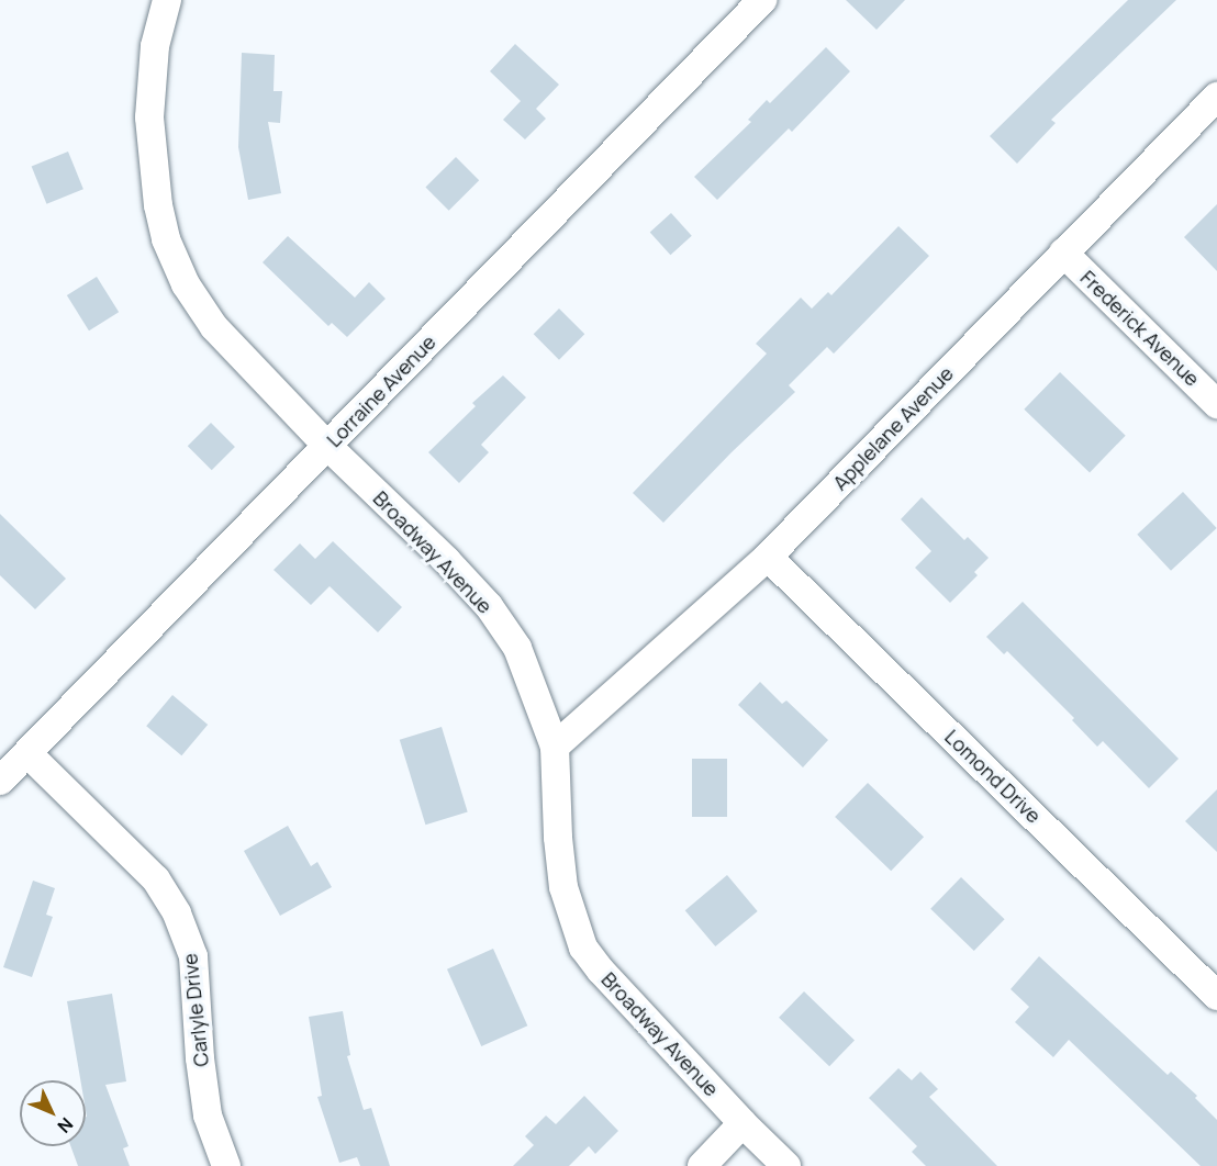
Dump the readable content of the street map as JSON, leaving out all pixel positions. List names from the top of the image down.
{
  "streets": {
    "street": [
      "Frederick Avenue",
      "Lorraine Avenue",
      "Applelane Avenue",
      "Broadway Avenue",
      "Lomond Drive",
      "Carlyle Drive"
    ]
  },
  "crossings": [
    ["Frederick Avenue", "Applelane Avenue"],
    ["Lorraine Avenue", "Broadway Avenue"],
    ["Lorraine Avenue", "Carlyle Drive"],
    ["Applelane Avenue", "Broadway Avenue"],
    ["Applelane Avenue", "Lomond Drive"]
  ],
  "north": "bottom right"
}
